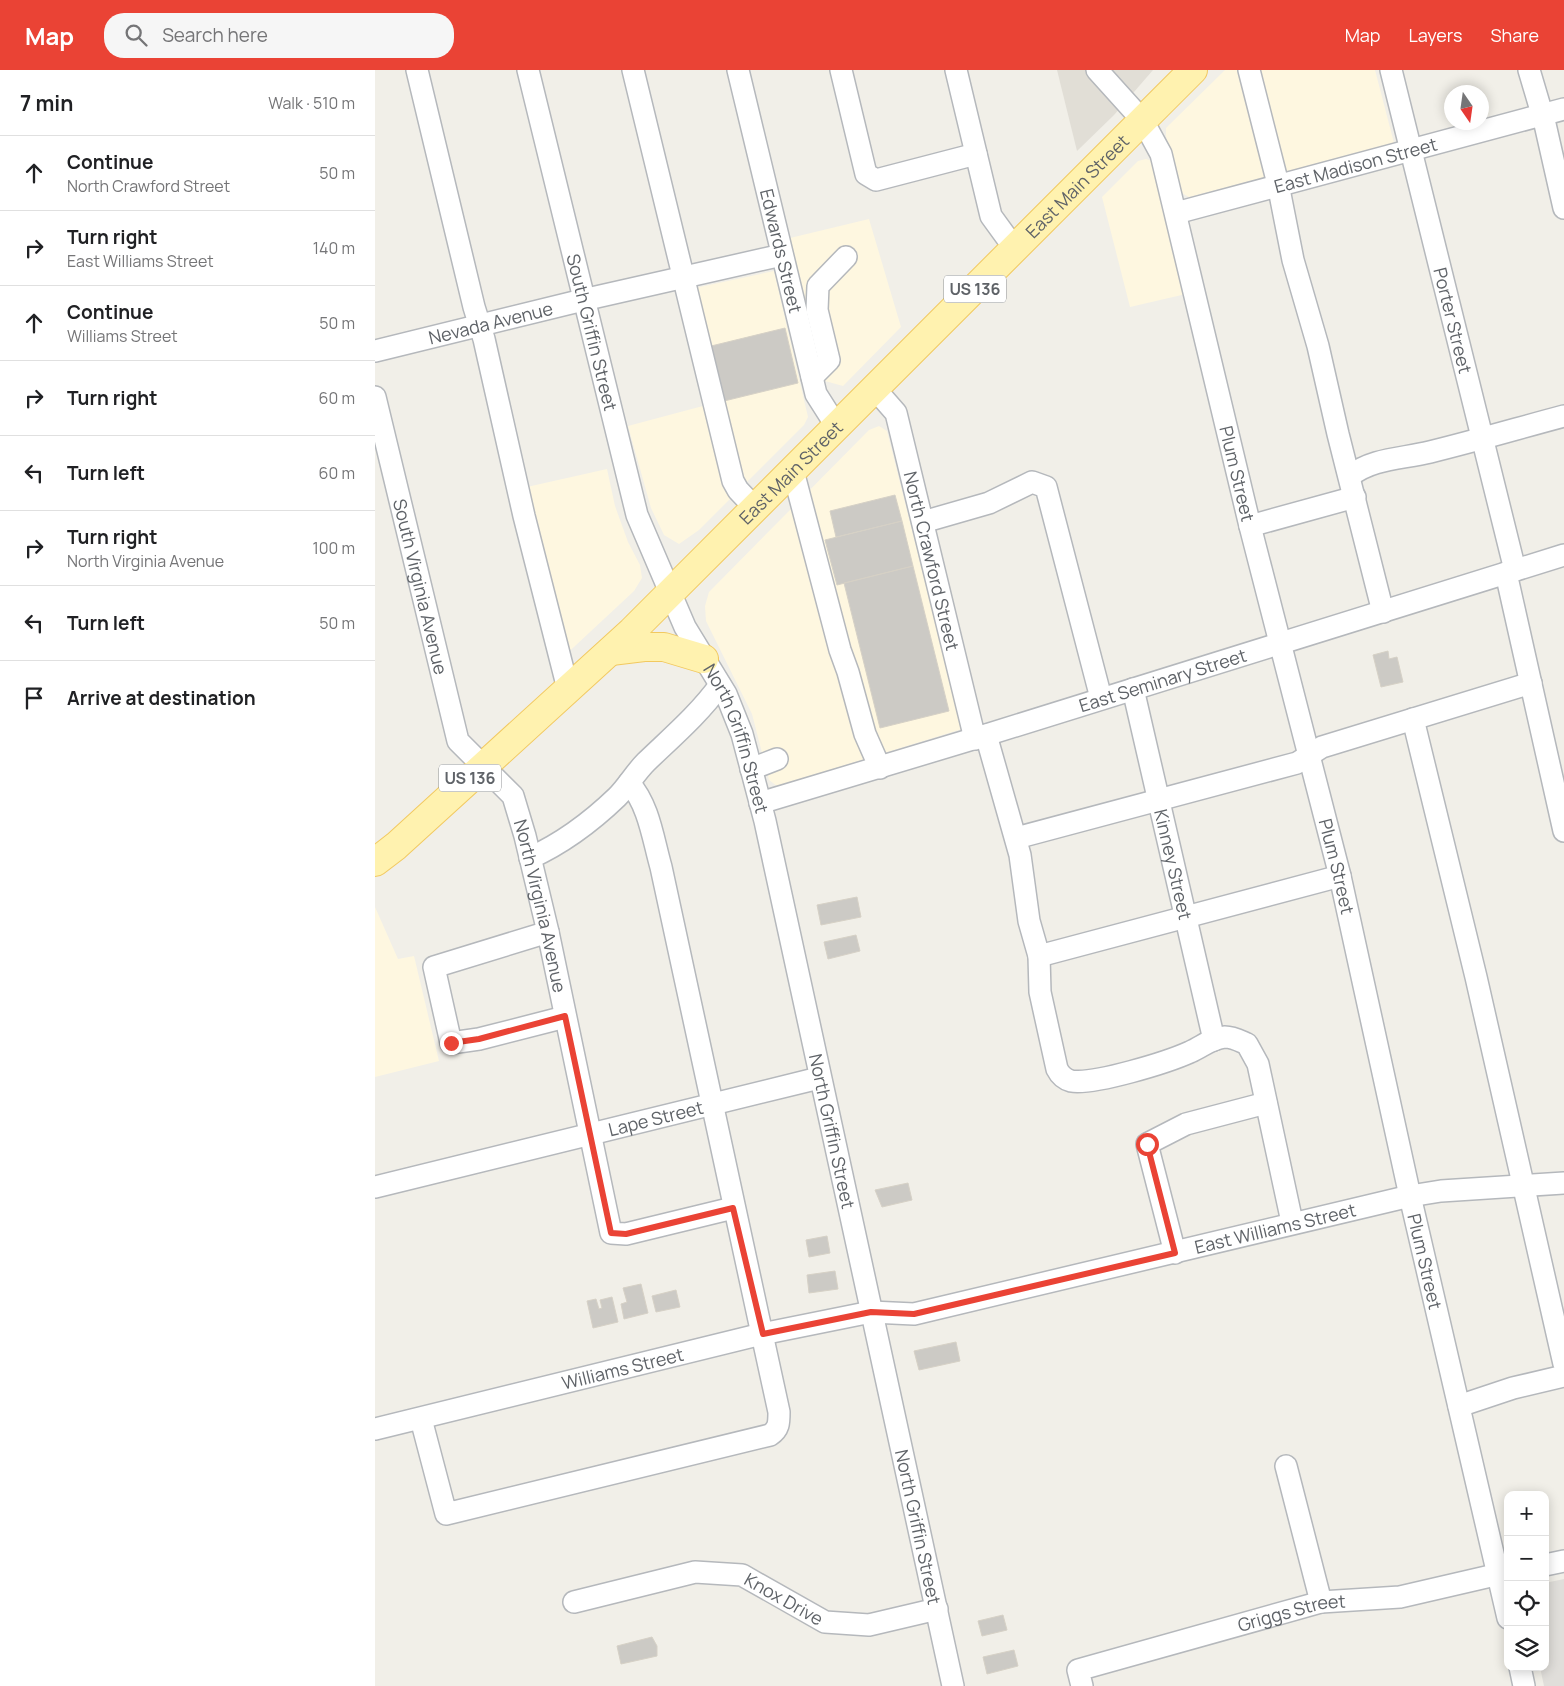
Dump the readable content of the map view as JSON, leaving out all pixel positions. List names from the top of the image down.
{
  "streets": {
    "main road": ["East Main Street", "US 136"],
    "street": [
      "East Madison Street",
      "Edwards Street",
      "Porter Street",
      "Nevada Avenue",
      "South Griffin Street",
      "Plum Street",
      "North Crawford Street",
      "South Virginia Avenue",
      "East Seminary Street",
      "North Griffin Street",
      "Kinney Street",
      "North Virginia Avenue",
      "Lape Street",
      "East Williams Street",
      "Williams Street",
      "Knox Drive",
      "Griggs Street"
    ]
  },
  "crossings": [
    ["East Madison Street", "Porter Street"],
    ["East Madison Street", "Plum Street"],
    ["East Main Street", "Edwards Street"],
    ["East Main Street", "South Griffin Street"],
    ["East Main Street", "Plum Street"],
    ["East Main Street", "North Crawford Street"],
    ["East Main Street", "South Virginia Avenue"],
    ["East Main Street", "North Griffin Street"],
    ["East Main Street", "North Virginia Avenue"],
    ["Edwards Street", "Nevada Avenue"],
    ["Porter Street", "East Seminary Street"],
    ["Nevada Avenue", "South Griffin Street"],
    ["South Griffin Street", "North Griffin Street"],
    ["Plum Street", "East Seminary Street"],
    ["Plum Street", "East Williams Street"],
    ["Plum Street", "Griggs Street"],
    ["North Crawford Street", "East Seminary Street"],
    ["North Crawford Street", "Kinney Street"],
    ["South Virginia Avenue", "North Virginia Avenue"],
    ["East Seminary Street", "North Griffin Street"],
    ["East Seminary Street", "Kinney Street"],
    ["North Griffin Street", "Lape Street"],
    ["North Griffin Street", "East Williams Street"],
    ["North Griffin Street", "Williams Street"],
    ["North Griffin Street", "Knox Drive"],
    ["North Virginia Avenue", "Lape Street"],
    ["East Williams Street", "Williams Street"]
  ],
  "north": "bottom",
  "page": {
    "header": "Map",
    "search": "Search here",
    "nav": ["Map", "Layers", "Share"],
    "heading": ["7 min", "Walk · 510 m"],
    "list": [
      ["Continue", "North Crawford Street", "50 m"],
      ["Turn right", "East Williams Street", "140 m"],
      ["Continue", "Williams Street", "50 m"],
      ["Turn right", "60 m"],
      ["Turn left", "60 m"],
      ["Turn right", "North Virginia Avenue", "100 m"],
      ["Turn left", "50 m"],
      "Arrive at destination"
    ],
    "map_buttons": ["+", "−"]
  }
}
